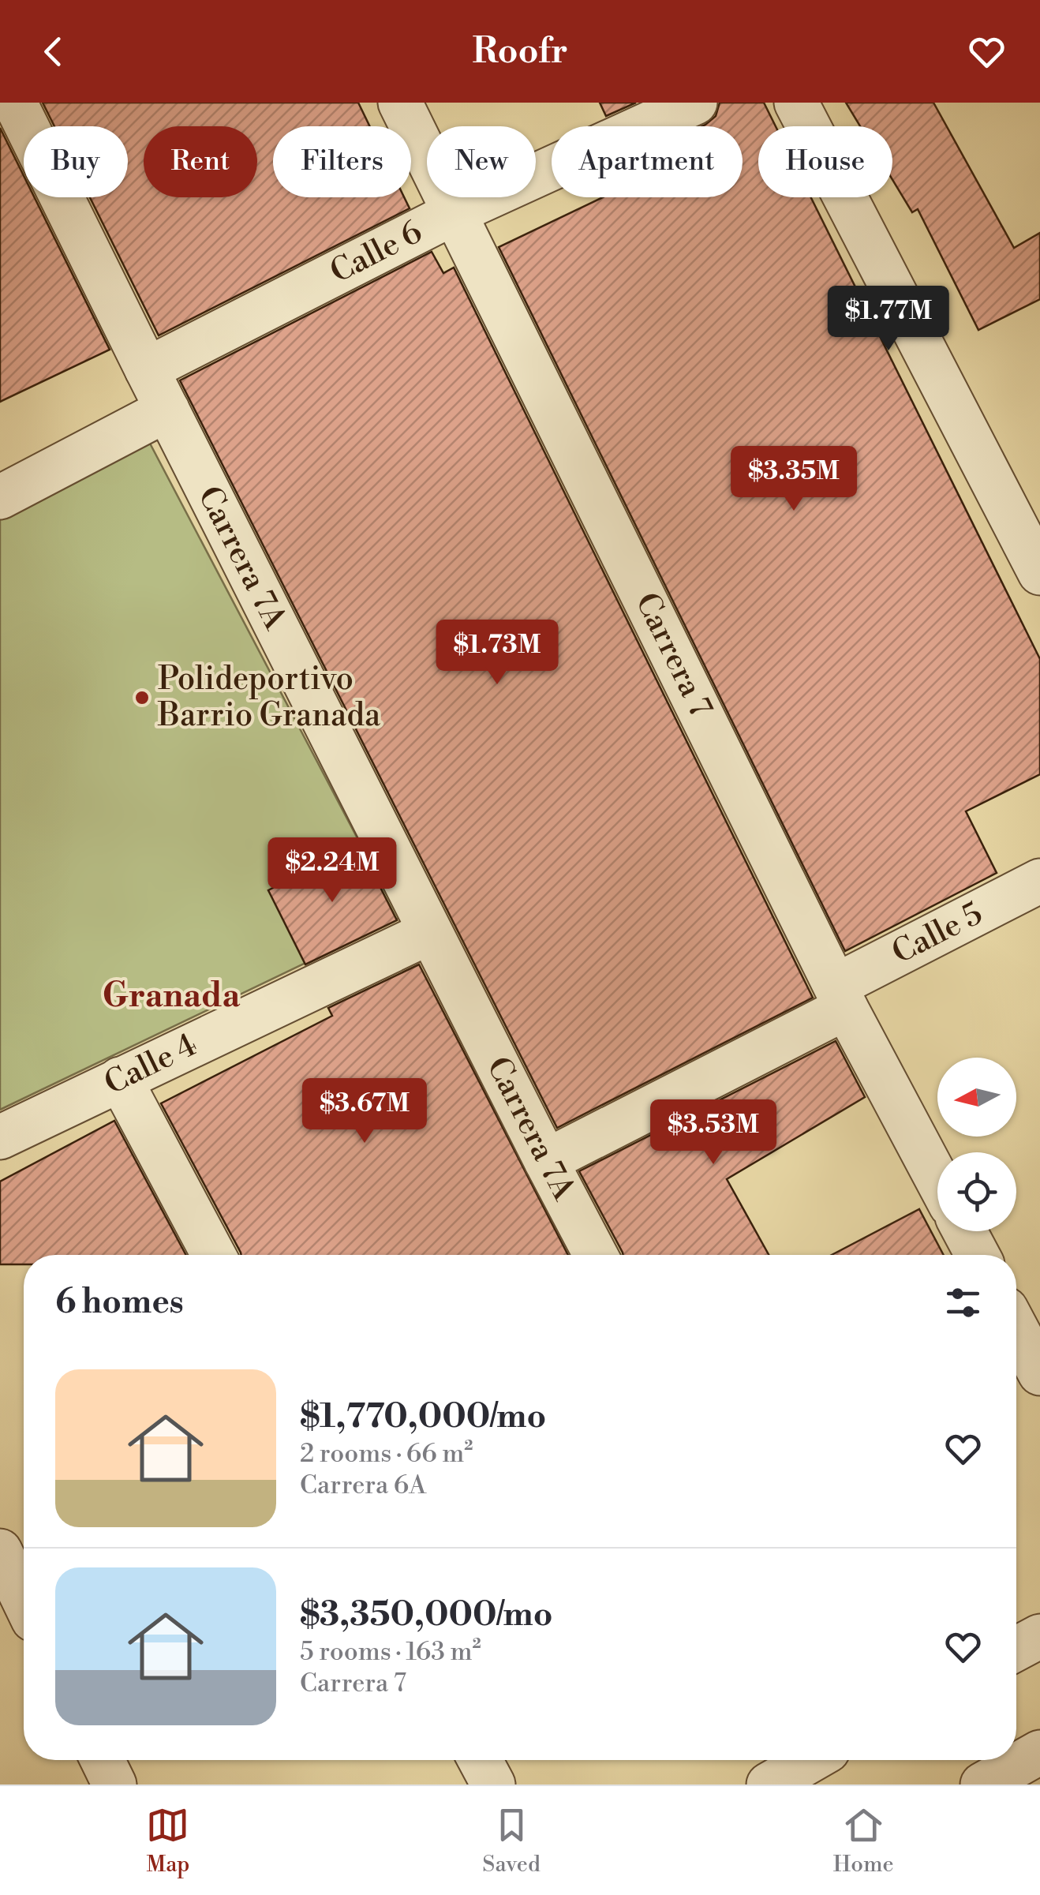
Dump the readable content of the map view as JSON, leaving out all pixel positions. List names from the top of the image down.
{
  "streets": {
    "street": [
      "Calle 6",
      "Carrera 7A",
      "Carrera 7",
      "Calle 5",
      "Calle 4"
    ]
  },
  "crossings": [
    ["Calle 6", "Carrera 7A"],
    ["Calle 6", "Carrera 7"],
    ["Carrera 7A", "Calle 5"],
    ["Carrera 7A", "Calle 4"],
    ["Carrera 7", "Calle 5"]
  ],
  "districts": ["Granada"],
  "places": ["Polideportivo Barrio Granada"],
  "north": "left",
  "page": {
    "header": "Roofr",
    "chip": [
      "Buy",
      "Rent",
      "Filters",
      "New",
      "Apartment",
      "House"
    ],
    "price": [
      "$1.77M",
      "$3.35M",
      "$1.73M",
      "$2.24M",
      "$3.67M",
      "$3.53M"
    ],
    "heading": "6 homes",
    "list": [
      {
        "name": "$1,770,000/mo",
        "note": "2 rooms · 66 m² · Carrera 6A"
      },
      {
        "name": "$3,350,000/mo",
        "note": "5 rooms · 163 m² · Carrera 7"
      }
    ],
    "tabs": ["Map", "Saved", "Home"]
  }
}
